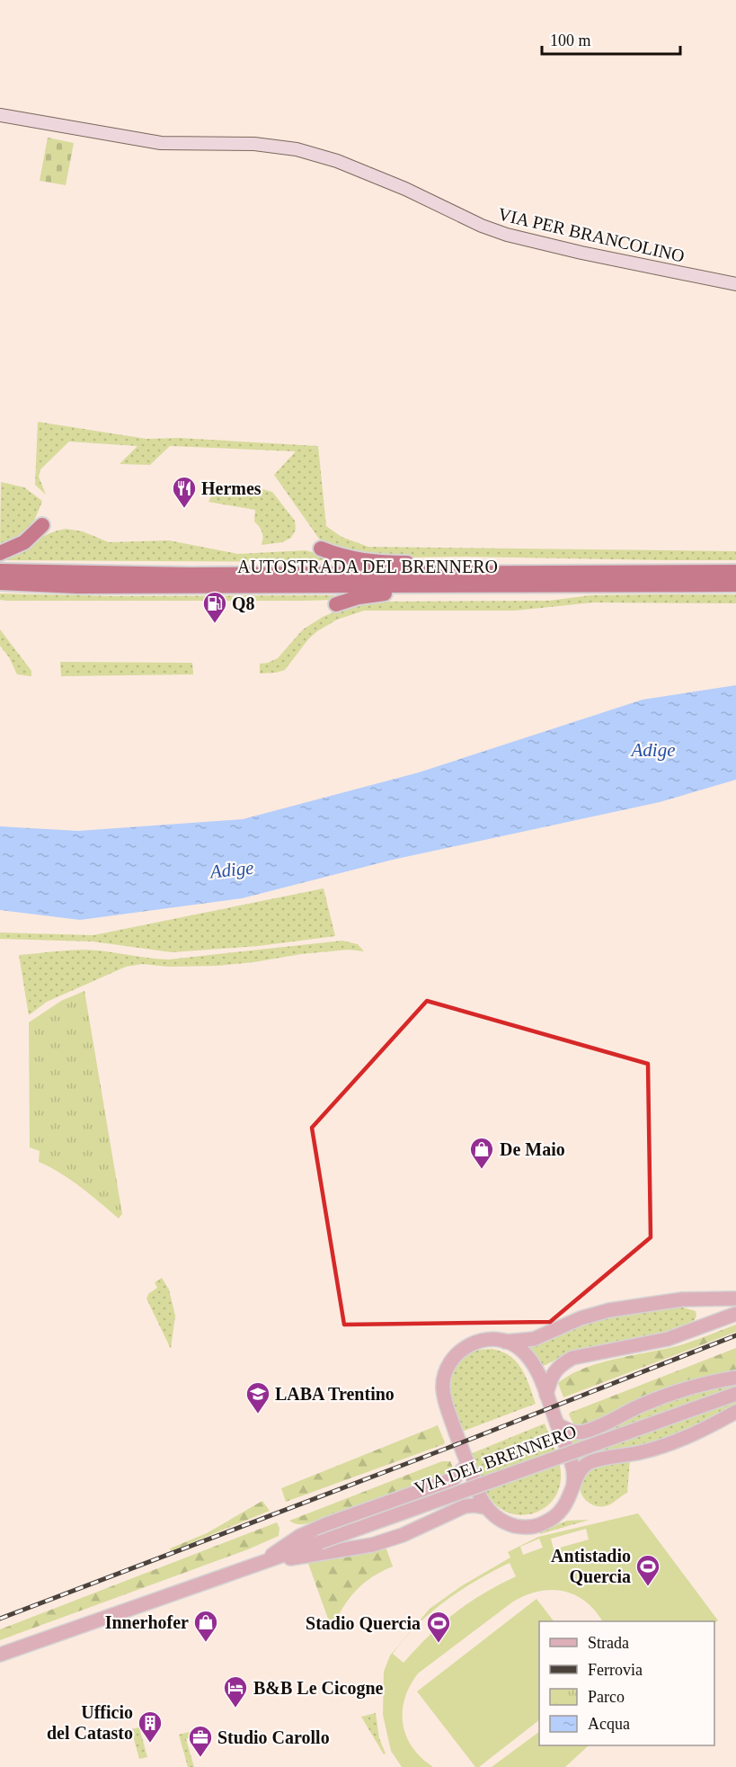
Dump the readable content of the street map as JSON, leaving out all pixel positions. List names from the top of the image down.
{
  "streets": {
    "highway": ["AUTOSTRADA DEL BRENNERO"],
    "main road": ["VIA PER BRANCOLINO", "VIA DEL BRENNERO"]
  },
  "water": ["Adige"],
  "places": {
    "restaurant": ["Hermes"],
    "fuel station": ["Q8"],
    "shop": ["De Maio", "Innerhofer"],
    "school or university": ["LABA Trentino"],
    "sports": ["Antistadio Quercia", "Stadio Quercia"],
    "hotel": ["B&B Le Cicogne"],
    "building": ["Ufficio del Catasto"],
    "office": ["Studio Carollo"]
  },
  "legend": [
    "Strada",
    "Ferrovia",
    "Parco",
    "Acqua"
  ],
  "scale_bar": "100 m"
}
